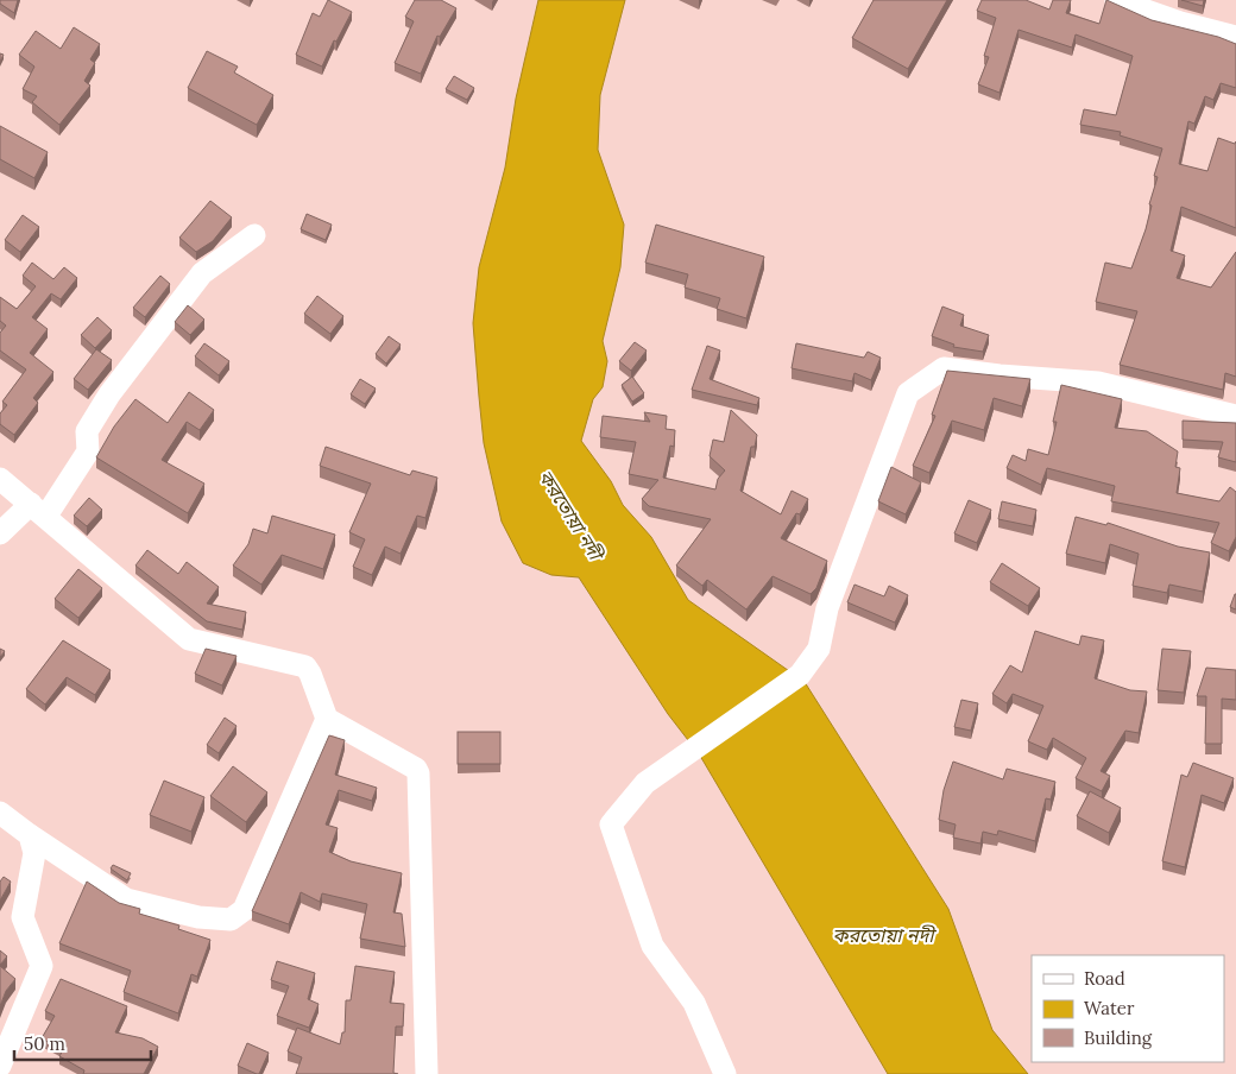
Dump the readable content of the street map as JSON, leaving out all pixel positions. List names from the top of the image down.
{
  "water": ["করতোয়া নদী"],
  "legend": ["Road", "Water", "Building"],
  "scale_bar": "50 m"
}
